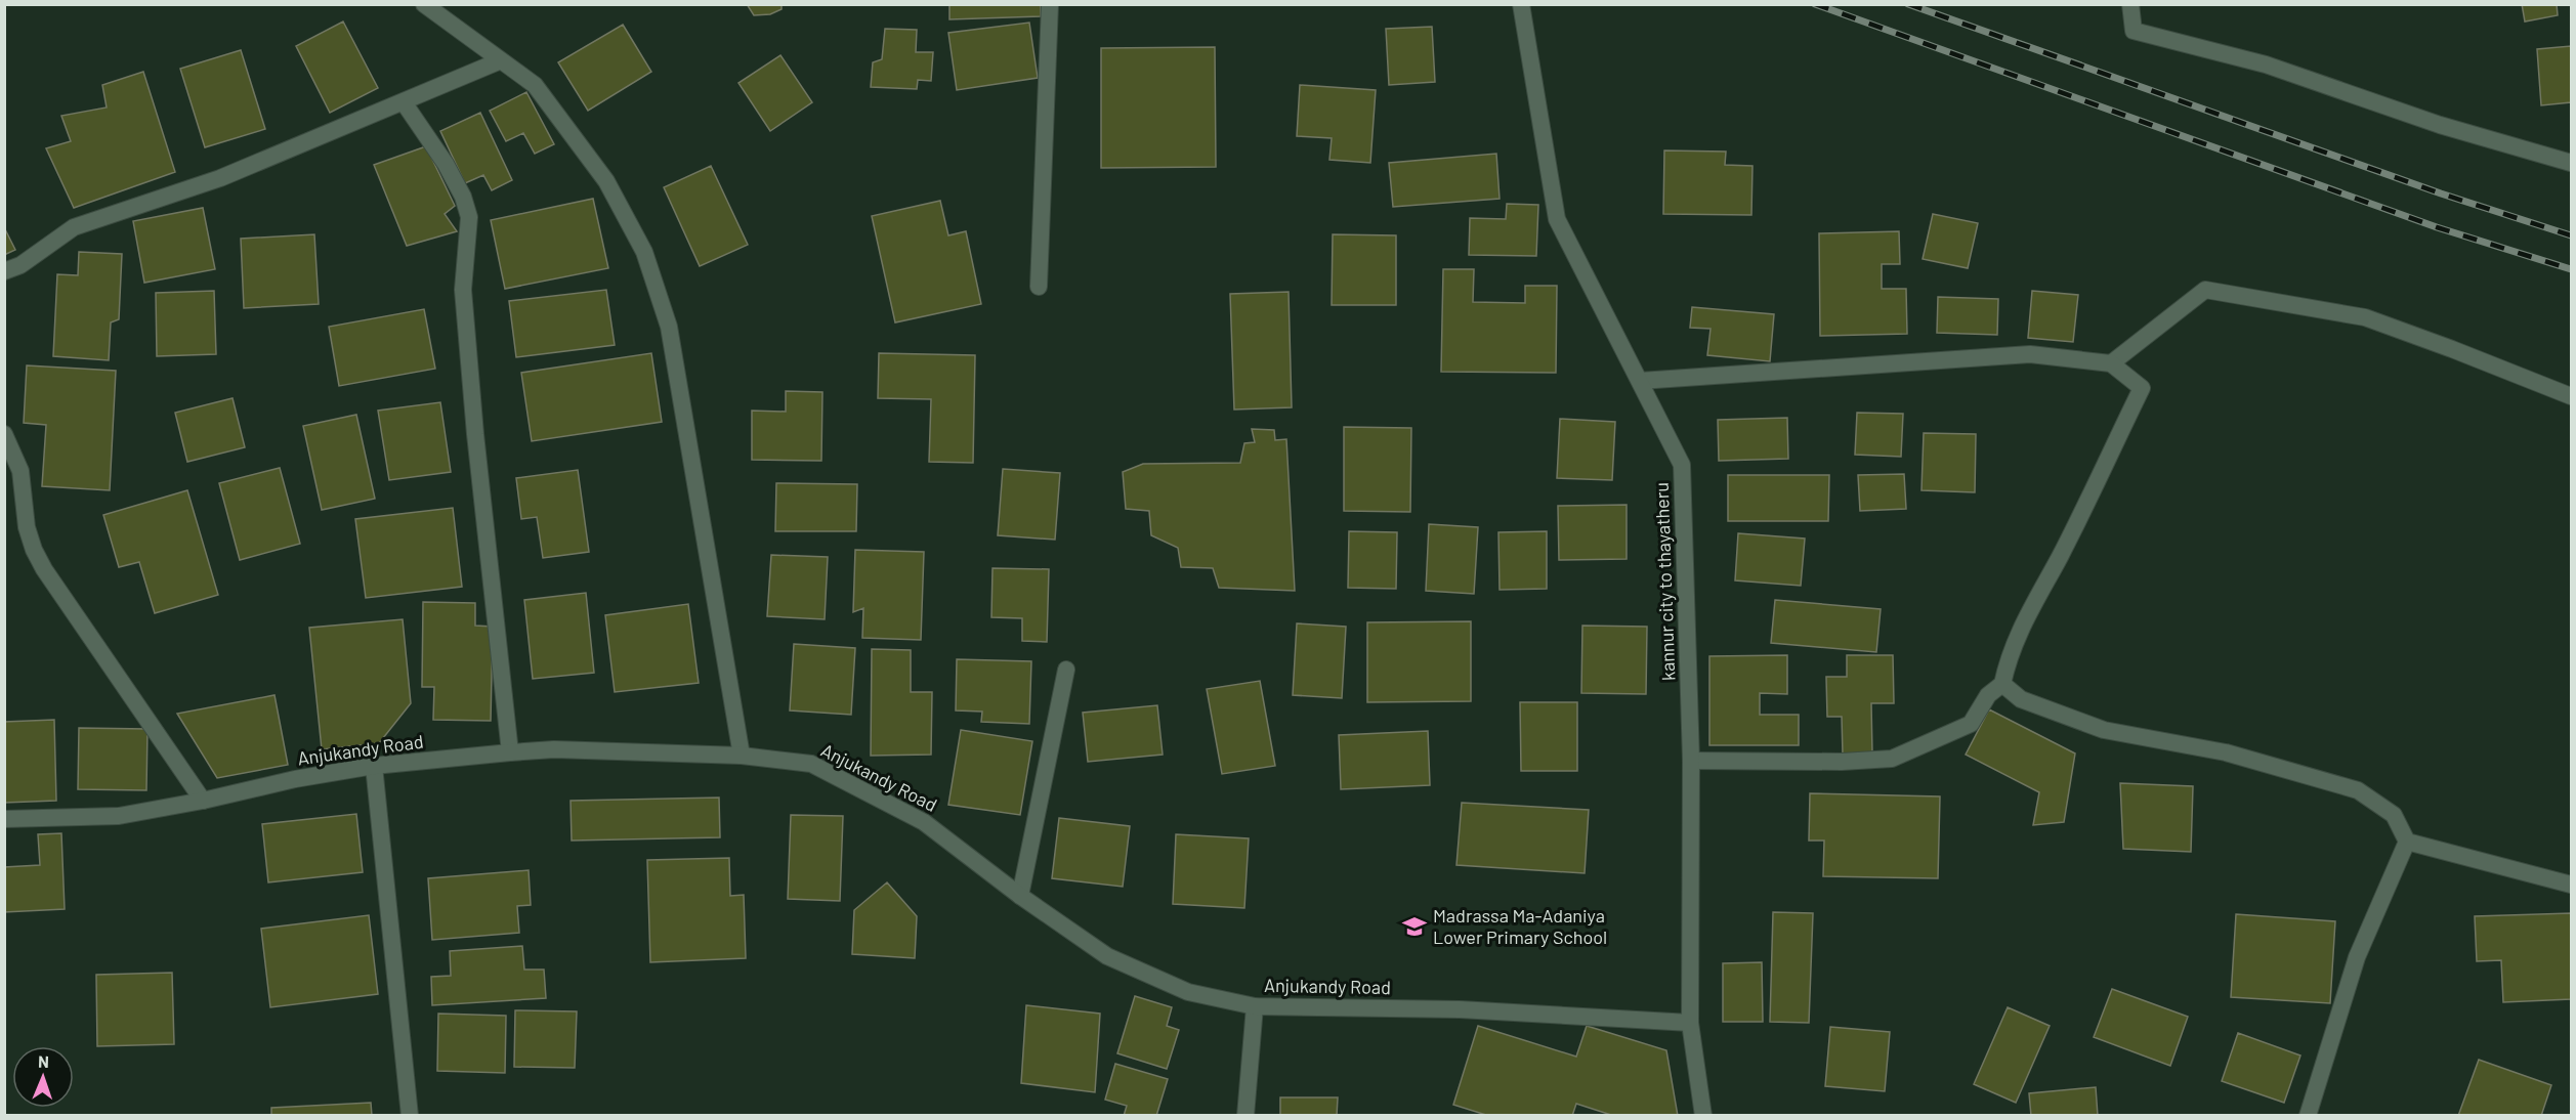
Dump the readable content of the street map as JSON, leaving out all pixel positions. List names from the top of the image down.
{
  "streets": {
    "street": ["kannur city to thayatheru", "Anjukandy Road"]
  },
  "crossings": [
    ["kannur city to thayatheru", "Anjukandy Road"]
  ],
  "places": {
    "school or university": ["Madrassa Ma-Adaniya Lower Primary School"]
  },
  "north": "top"
}
